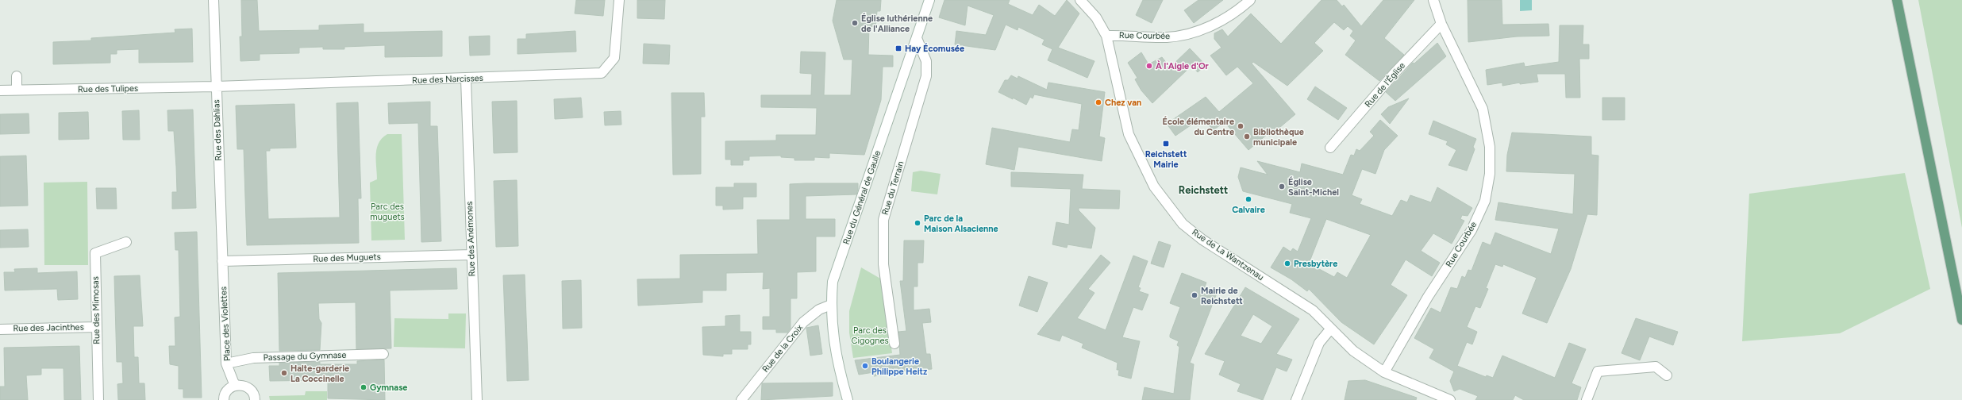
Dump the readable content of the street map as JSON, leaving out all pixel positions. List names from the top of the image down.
{
  "streets": {
    "street": [
      "Rue Courbée",
      "Rue des Narcisses",
      "Rue de l'Église",
      "Rue des Tulipes",
      "Rue des Dahlias",
      "Rue du Terrain",
      "Rue du Général de Gaulle",
      "Rue des Anémones",
      "Rue de La Wantzenau",
      "Rue des Muguets",
      "Rue des Mimosas",
      "Place des Violettes",
      "Rue des Jacinthes",
      "Rue de la Croix",
      "Passage du Gymnase"
    ]
  },
  "crossings": [
    ["Rue Courbée", "Rue de l'Église"],
    ["Rue Courbée", "Rue de La Wantzenau"],
    ["Rue des Narcisses", "Rue des Tulipes"],
    ["Rue des Narcisses", "Rue des Dahlias"],
    ["Rue des Narcisses", "Rue des Anémones"],
    ["Rue des Tulipes", "Rue des Dahlias"],
    ["Rue des Dahlias", "Rue des Muguets"],
    ["Rue des Dahlias", "Place des Violettes"],
    ["Rue du Terrain", "Rue du Général de Gaulle"],
    ["Rue du Général de Gaulle", "Rue de la Croix"],
    ["Rue des Anémones", "Rue des Muguets"],
    ["Rue des Muguets", "Place des Violettes"],
    ["Rue des Mimosas", "Rue des Jacinthes"],
    ["Place des Violettes", "Passage du Gymnase"]
  ],
  "districts": ["Reichstett"],
  "parks": ["Parc des muguets", "Parc des Cigognes"],
  "places": {
    "other": [
      "Église luthérienne de l'Alliance",
      "À l'Aigle d'Or",
      "Chez van",
      "École élémentaire du Centre",
      "Bibliothèque municipale",
      "Église Saint-Michel",
      "Calvaire",
      "Parc de la Maison Alsacienne",
      "Presbytère",
      "Mairie de Reichstett",
      "Boulangerie Philippe Heitz",
      "Halte-garderie La Coccinelle",
      "Gymnase"
    ],
    "transit": ["Hay Écomusée", "Reichstett Mairie"]
  }
}
